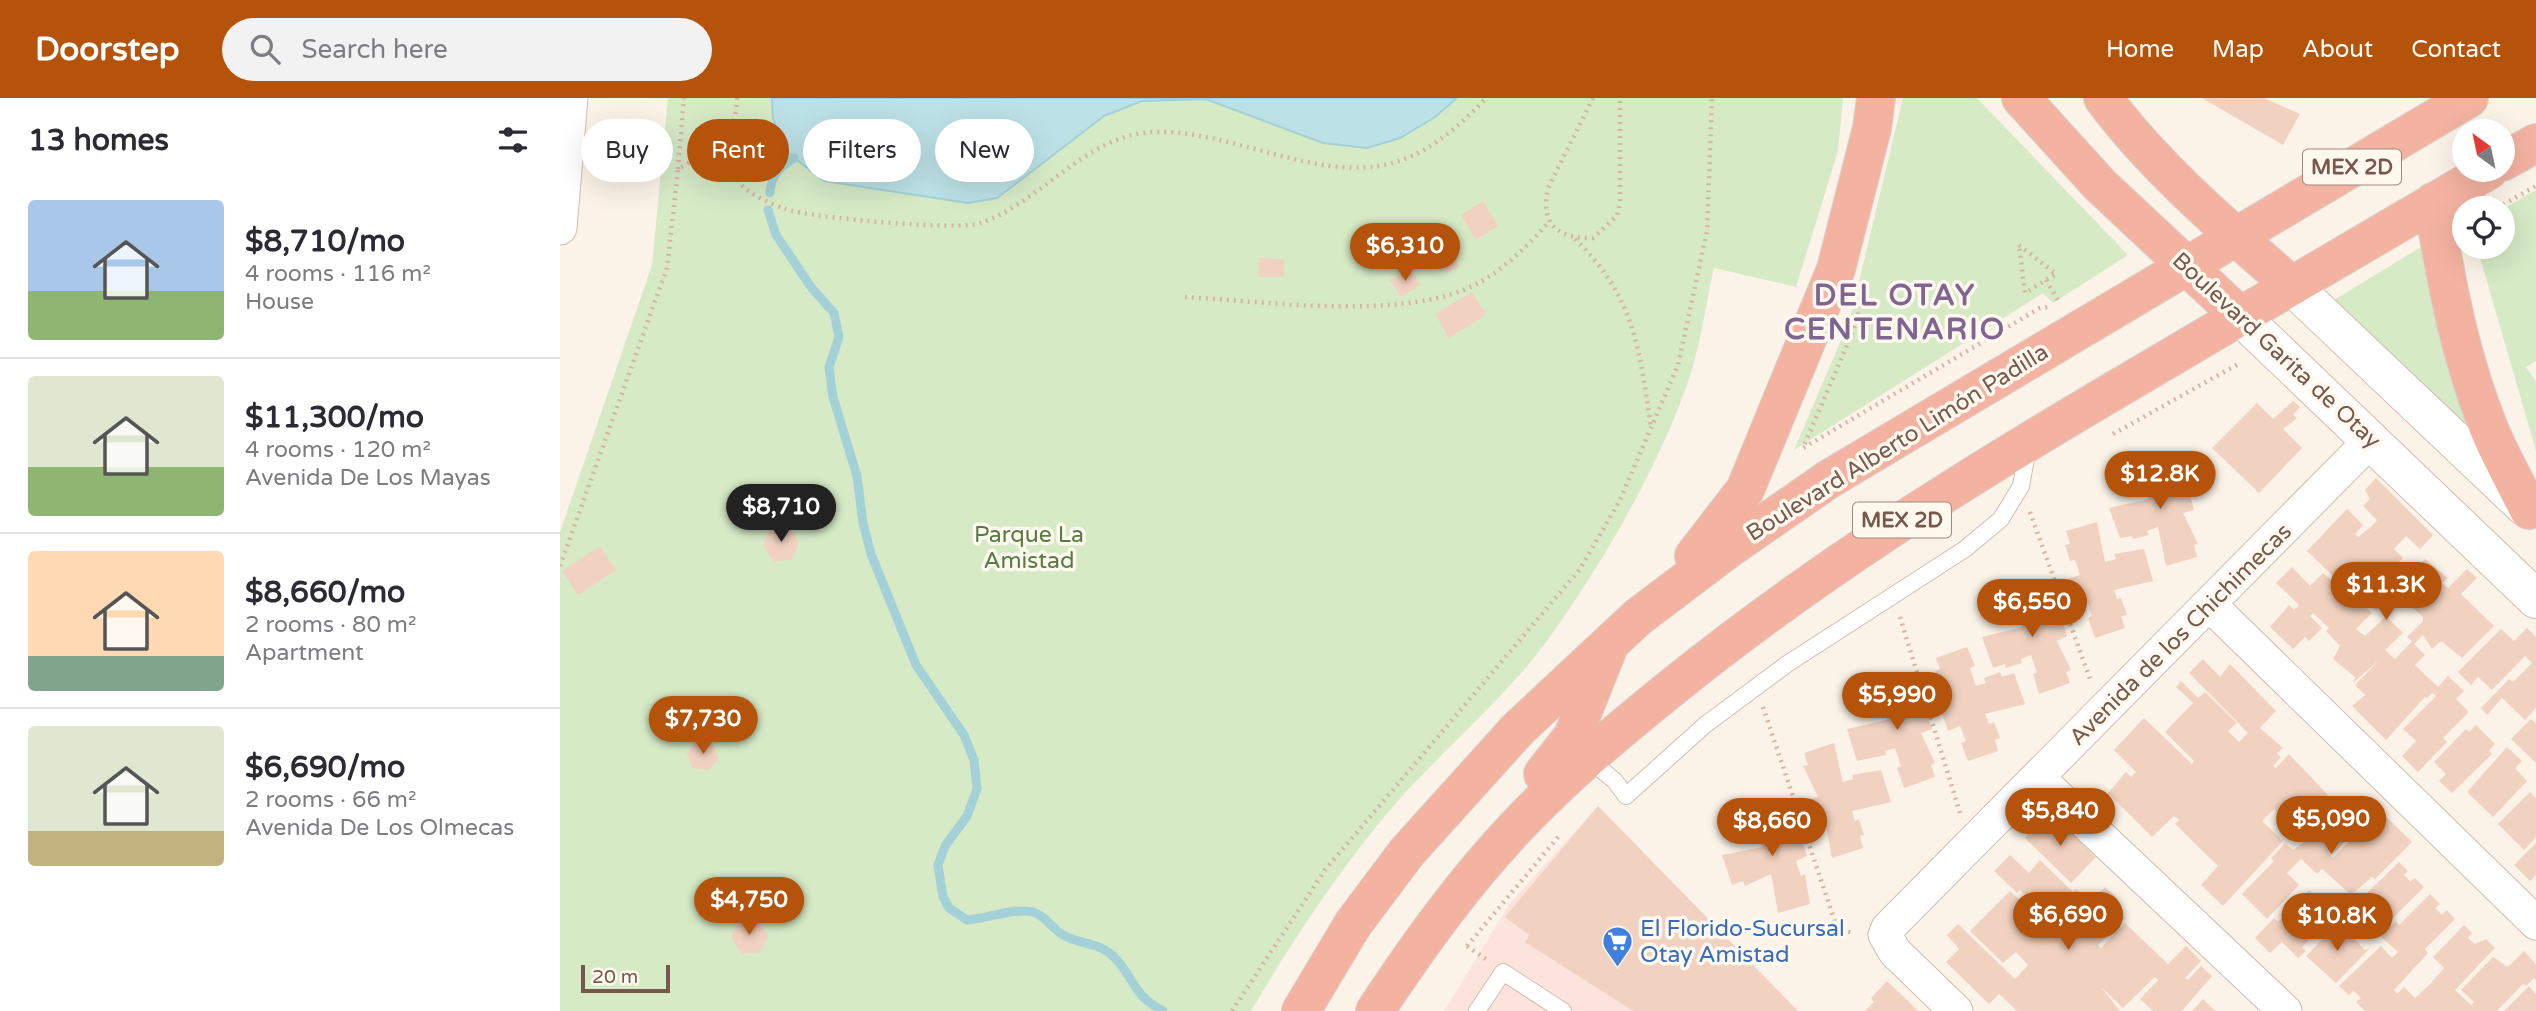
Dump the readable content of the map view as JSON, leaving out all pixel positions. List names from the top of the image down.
{
  "streets": {
    "highway": ["MEX 2D", "Boulevard Garita de Otay", "Boulevard Alberto Limón Padilla"],
    "street": ["Avenida de los Chichimecas"]
  },
  "crossings": [
    ["MEX 2D", "Boulevard Garita de Otay"],
    ["Boulevard Garita de Otay", "Boulevard Alberto Limón Padilla"],
    ["Boulevard Garita de Otay", "Avenida de los Chichimecas"]
  ],
  "districts": ["DEL OTAY CENTENARIO"],
  "parks": ["Parque La Amistad"],
  "places": {
    "supermarket": ["El Florido-Sucursal Otay Amistad"]
  },
  "scale_bar": "20 m",
  "north": "top left",
  "page": {
    "header": "Doorstep",
    "search": "Search here",
    "nav": [
      "Home",
      "Map",
      "About",
      "Contact"
    ],
    "heading": "13 homes",
    "chip": [
      "Buy",
      "Rent",
      "Filters",
      "New"
    ],
    "list": [
      {
        "name": "$8,710/mo",
        "note": "4 rooms · 116 m² · House"
      },
      {
        "name": "$11,300/mo",
        "note": "4 rooms · 120 m² · Avenida De Los Mayas"
      },
      {
        "name": "$8,660/mo",
        "note": "2 rooms · 80 m² · Apartment"
      },
      {
        "name": "$6,690/mo",
        "note": "2 rooms · 66 m² · Avenida De Los Olmecas"
      }
    ],
    "price": [
      "$6,310",
      "$12.8K",
      "$8,710",
      "$11.3K",
      "$6,550",
      "$5,990",
      "$7,730",
      "$5,840",
      "$5,090",
      "$8,660",
      "$4,750",
      "$6,690",
      "$10.8K"
    ],
    "scale": "20 m"
  }
}
